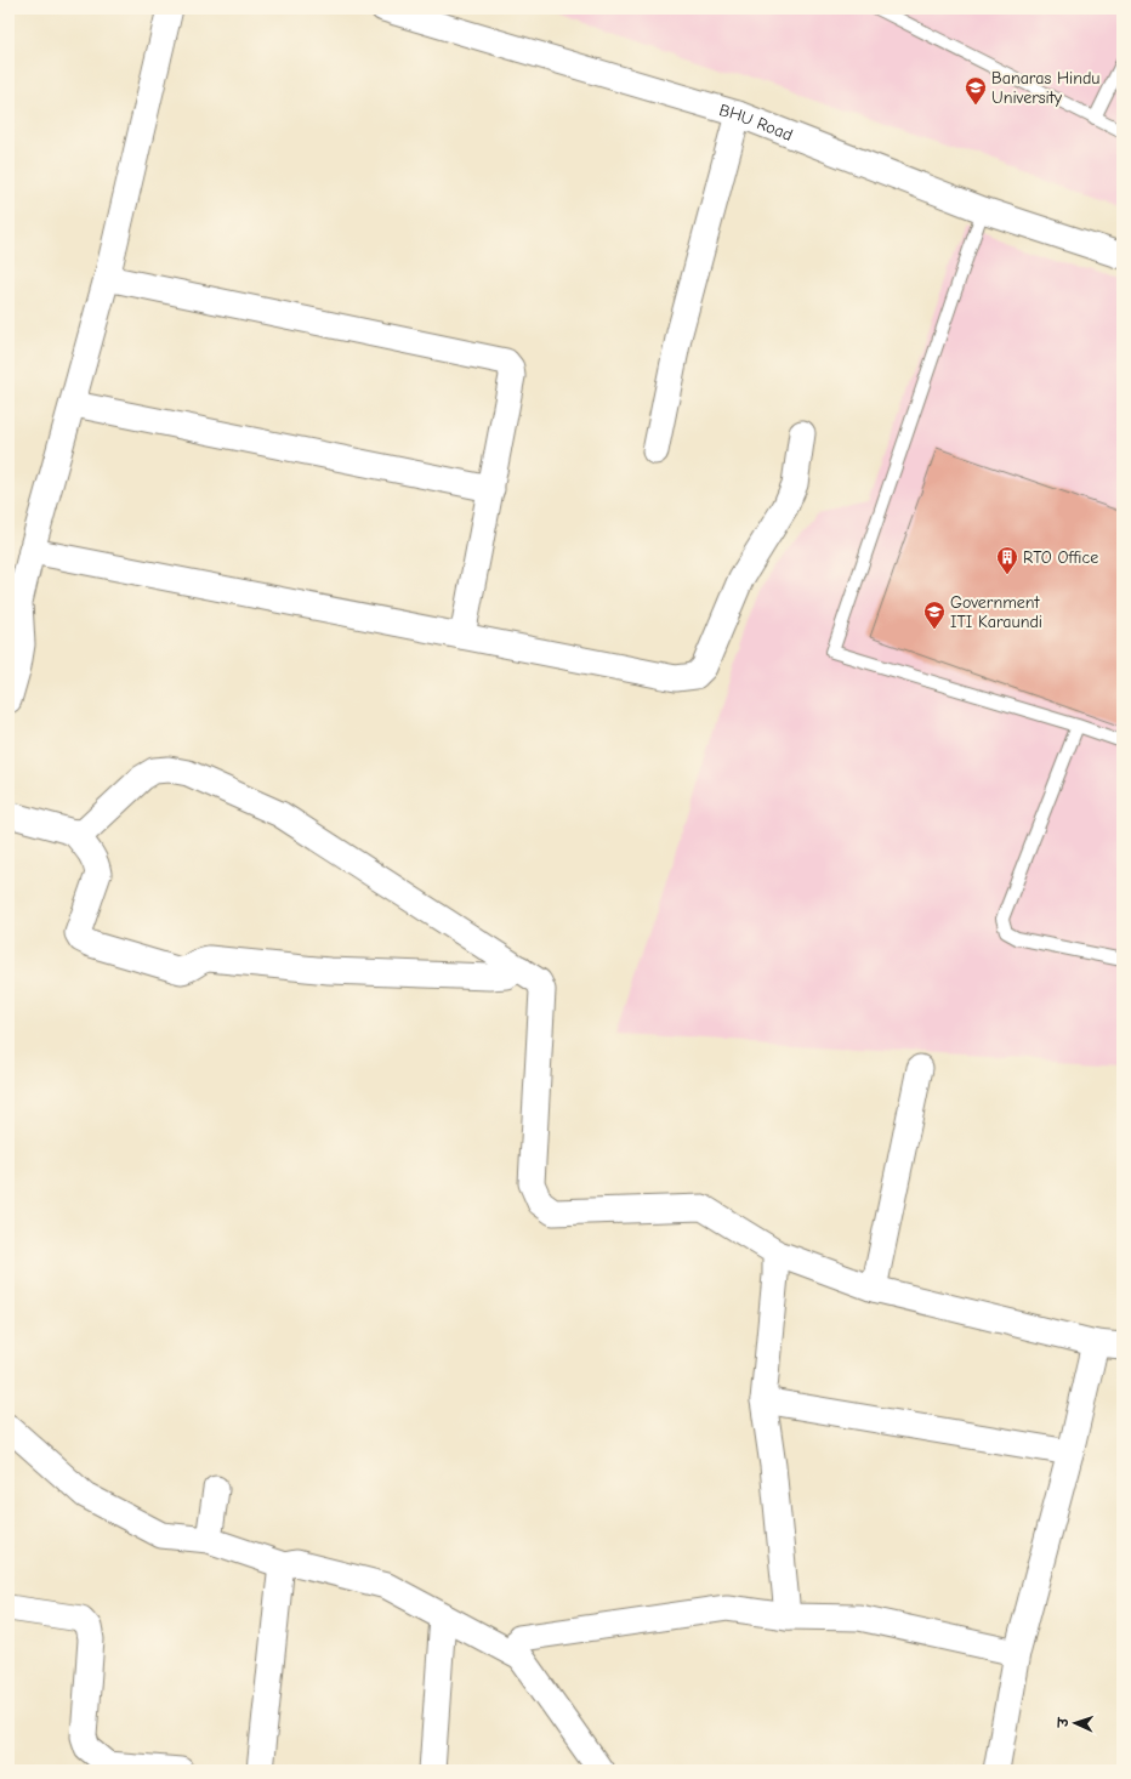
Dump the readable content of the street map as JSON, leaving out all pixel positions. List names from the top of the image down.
{
  "streets": {
    "street": ["BHU Road"]
  },
  "places": {
    "school or university": ["Banaras Hindu University", "Government ITI Karaundi"],
    "building": ["RTO Office"]
  },
  "north": "left"
}
